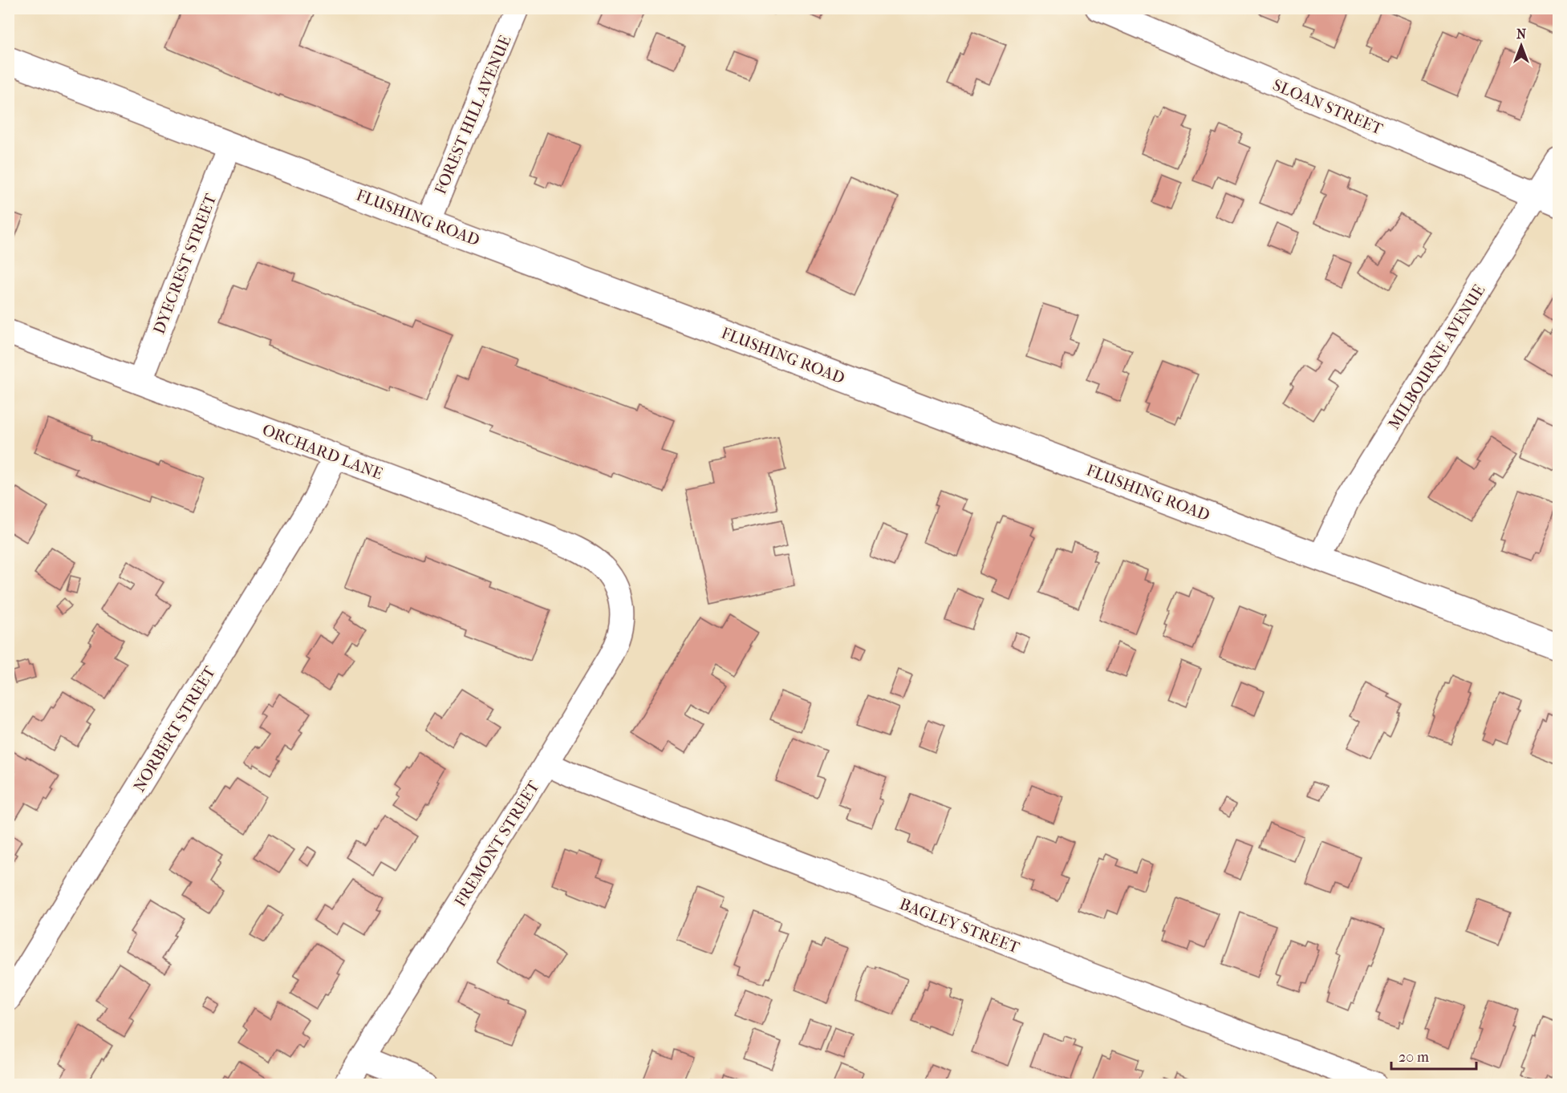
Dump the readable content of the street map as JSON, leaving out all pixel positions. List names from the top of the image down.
{
  "streets": {
    "main road": ["FLUSHING ROAD"],
    "street": [
      "SLOAN STREET",
      "FOREST HILL AVENUE",
      "DYECREST STREET",
      "MILBOURNE AVENUE",
      "ORCHARD LANE",
      "NORBERT STREET",
      "FREMONT STREET",
      "BAGLEY STREET"
    ]
  },
  "crossings": [
    ["SLOAN STREET", "MILBOURNE AVENUE"],
    ["FOREST HILL AVENUE", "FLUSHING ROAD"],
    ["FLUSHING ROAD", "DYECREST STREET"],
    ["FLUSHING ROAD", "MILBOURNE AVENUE"],
    ["DYECREST STREET", "ORCHARD LANE"],
    ["ORCHARD LANE", "NORBERT STREET"],
    ["ORCHARD LANE", "FREMONT STREET"],
    ["FREMONT STREET", "BAGLEY STREET"]
  ],
  "scale_bar": "20 m",
  "north": "top"
}
